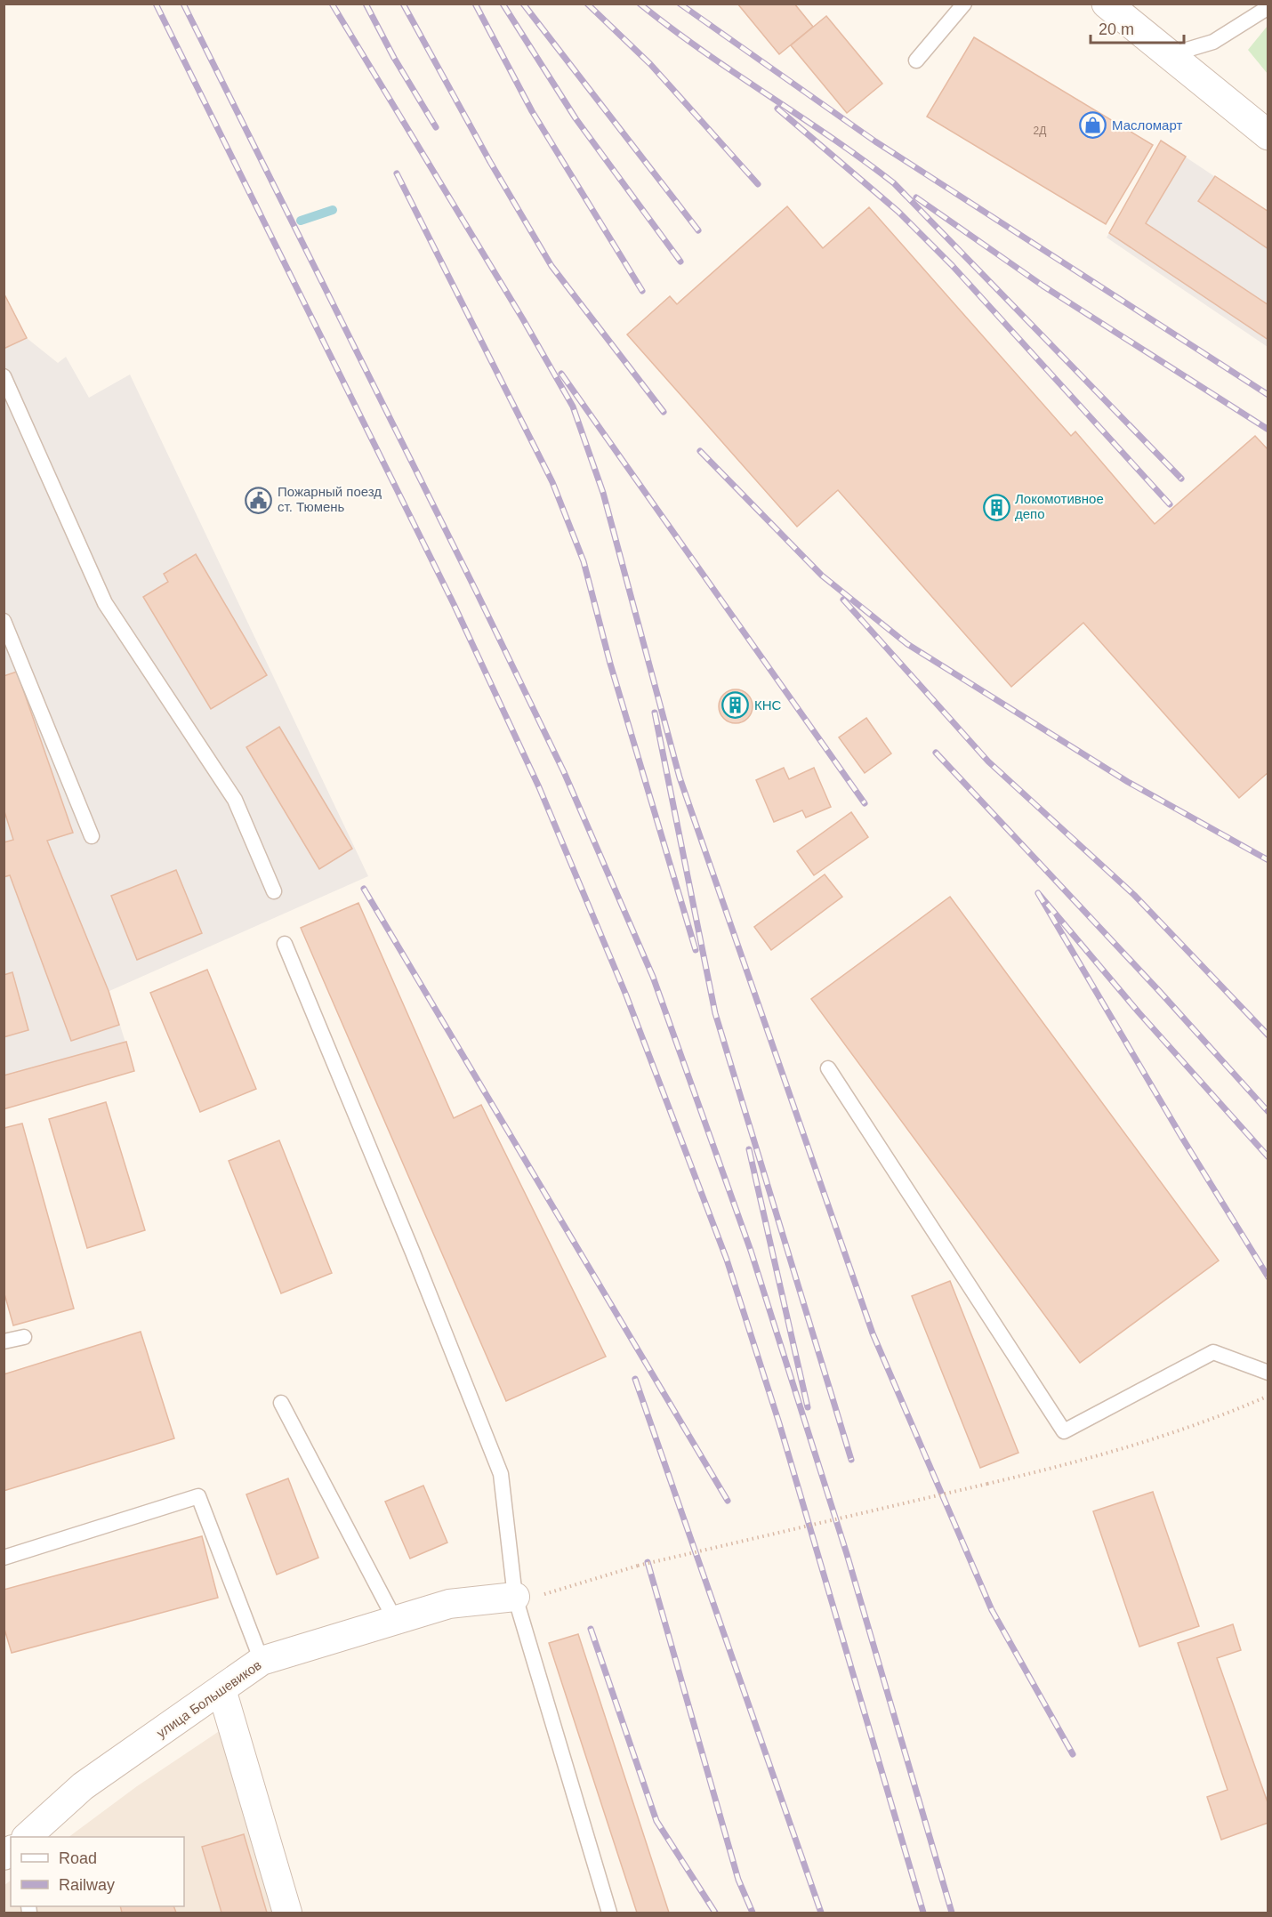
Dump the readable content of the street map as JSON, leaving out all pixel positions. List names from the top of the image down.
{
  "streets": {
    "street": ["улица Большевиков"]
  },
  "places": {
    "shop": ["Масломарт"],
    "public building": ["Пожарный поезд ст. Тюмень"],
    "building": ["Локомотивное депо", "КНС"]
  },
  "house_numbers": ["2Д"],
  "legend": ["Road", "Railway"],
  "scale_bar": "20 m"
}
